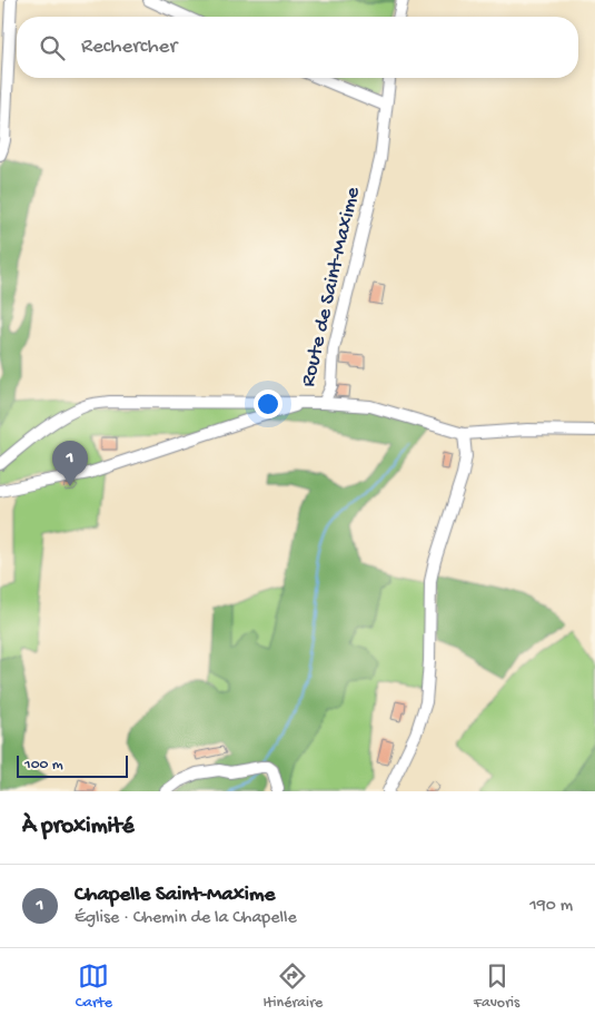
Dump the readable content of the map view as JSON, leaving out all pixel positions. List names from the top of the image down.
{
  "streets": {
    "street": ["Route de Saint-Maxime"]
  },
  "scale_bar": "100 m",
  "page": {
    "search": "Rechercher",
    "pins": "1",
    "scale": "100 m",
    "heading": "À proximité",
    "list": [
      {
        "mark": "1",
        "name": "Chapelle Saint-Maxime",
        "note": "Église · Chemin de la Chapelle",
        "value": "190 m"
      }
    ],
    "nav": ["Carte", "Itinéraire", "Favoris"]
  }
}
